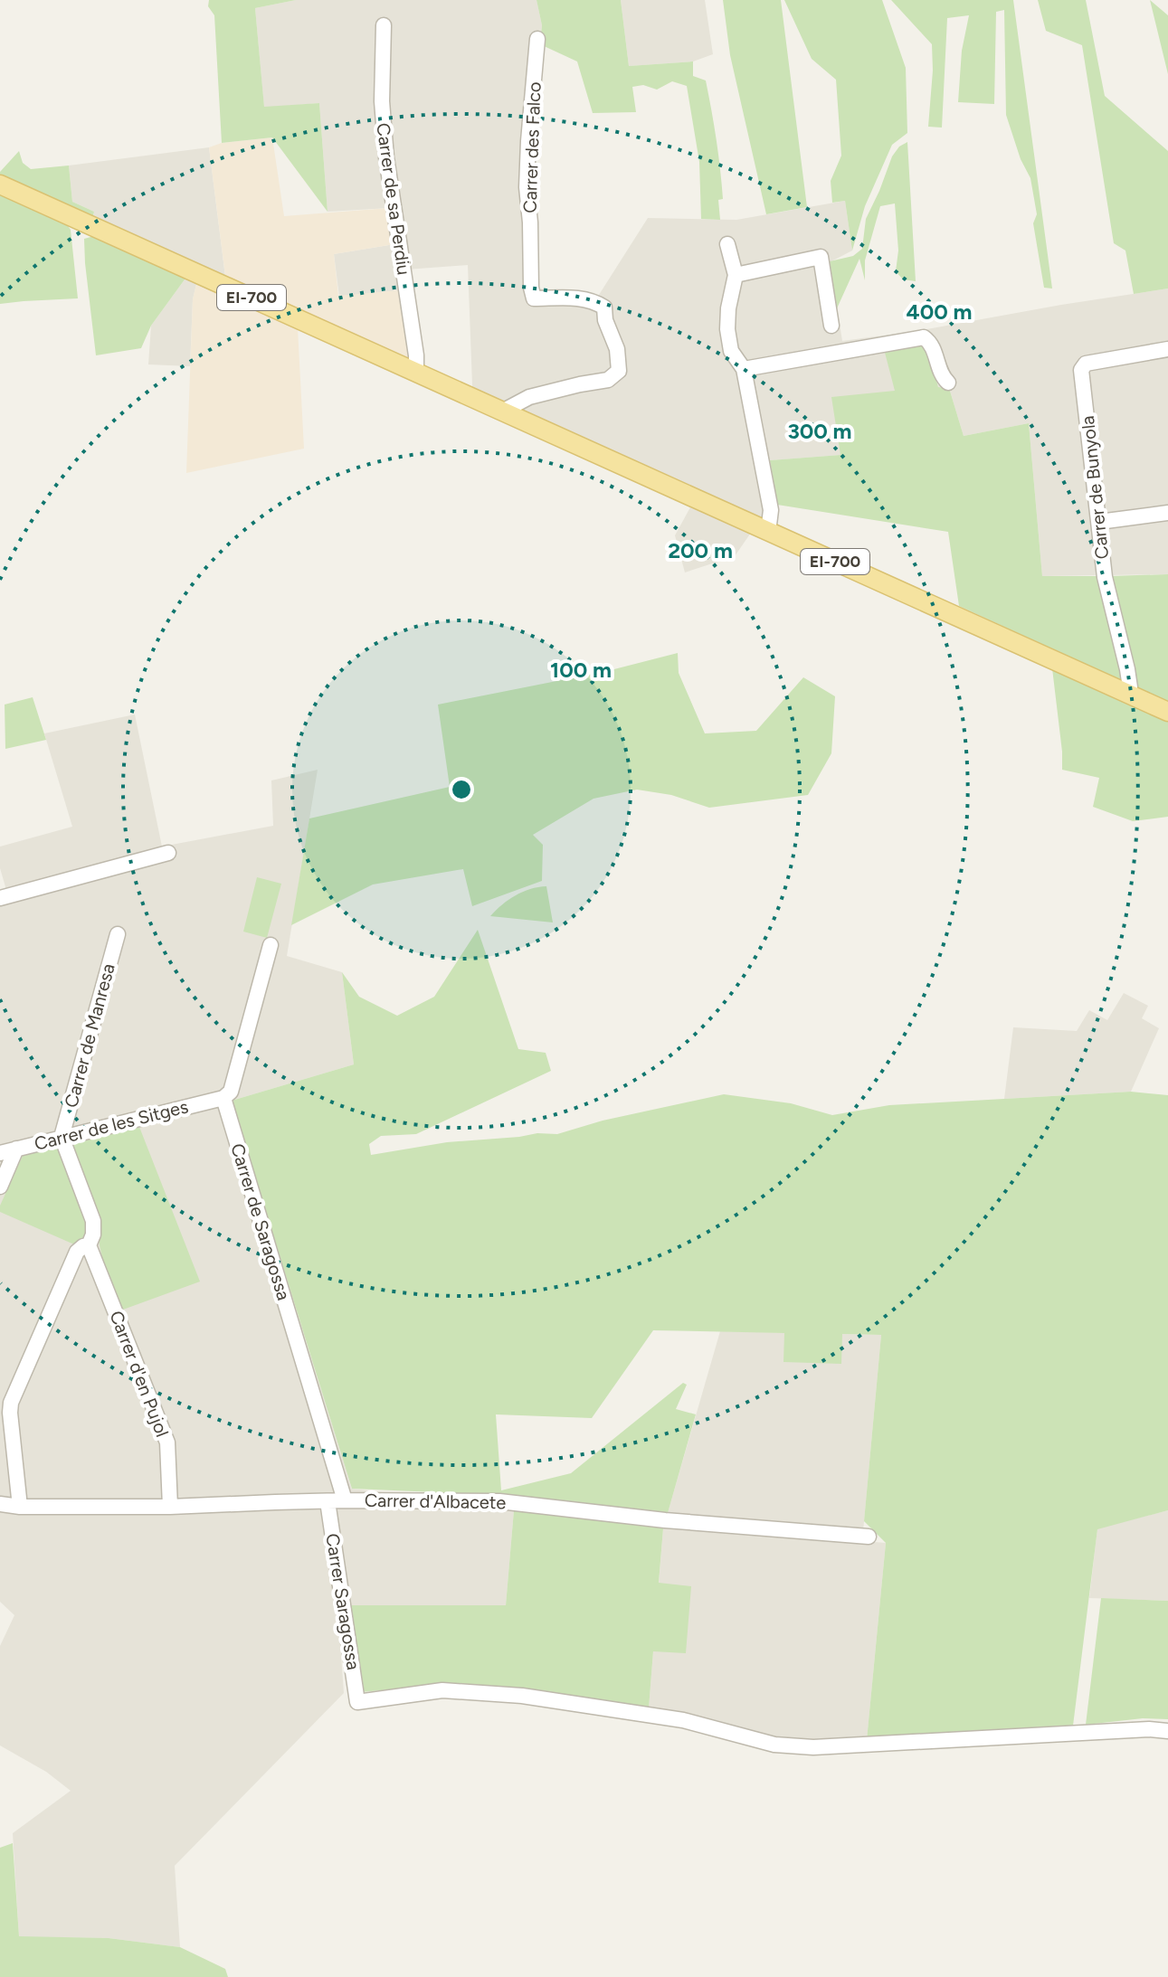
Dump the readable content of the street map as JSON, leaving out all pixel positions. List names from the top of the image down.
{
  "streets": {
    "main road": ["EI-700"],
    "street": [
      "Carrer des Falco",
      "Carrer de sa Perdiu",
      "Carrer de Bunyola",
      "Carrer de Manresa",
      "Carrer de les Sitges",
      "Carrer de Saragossa",
      "Carrer d'en Pujol",
      "Carrer d'Albacete",
      "Carrer Saragossa"
    ]
  },
  "crossings": [
    ["Carrer des Falco", "EI-700"],
    ["Carrer de sa Perdiu", "EI-700"],
    ["EI-700", "Carrer de Bunyola"],
    ["Carrer de Manresa", "Carrer de les Sitges"],
    ["Carrer de Manresa", "Carrer d'en Pujol"],
    ["Carrer de les Sitges", "Carrer de Saragossa"],
    ["Carrer de les Sitges", "Carrer d'en Pujol"],
    ["Carrer de Saragossa", "Carrer d'Albacete"],
    ["Carrer d'en Pujol", "Carrer d'Albacete"],
    ["Carrer d'Albacete", "Carrer Saragossa"]
  ],
  "rings": [
    "400 m",
    "300 m",
    "200 m",
    "100 m"
  ]
}
